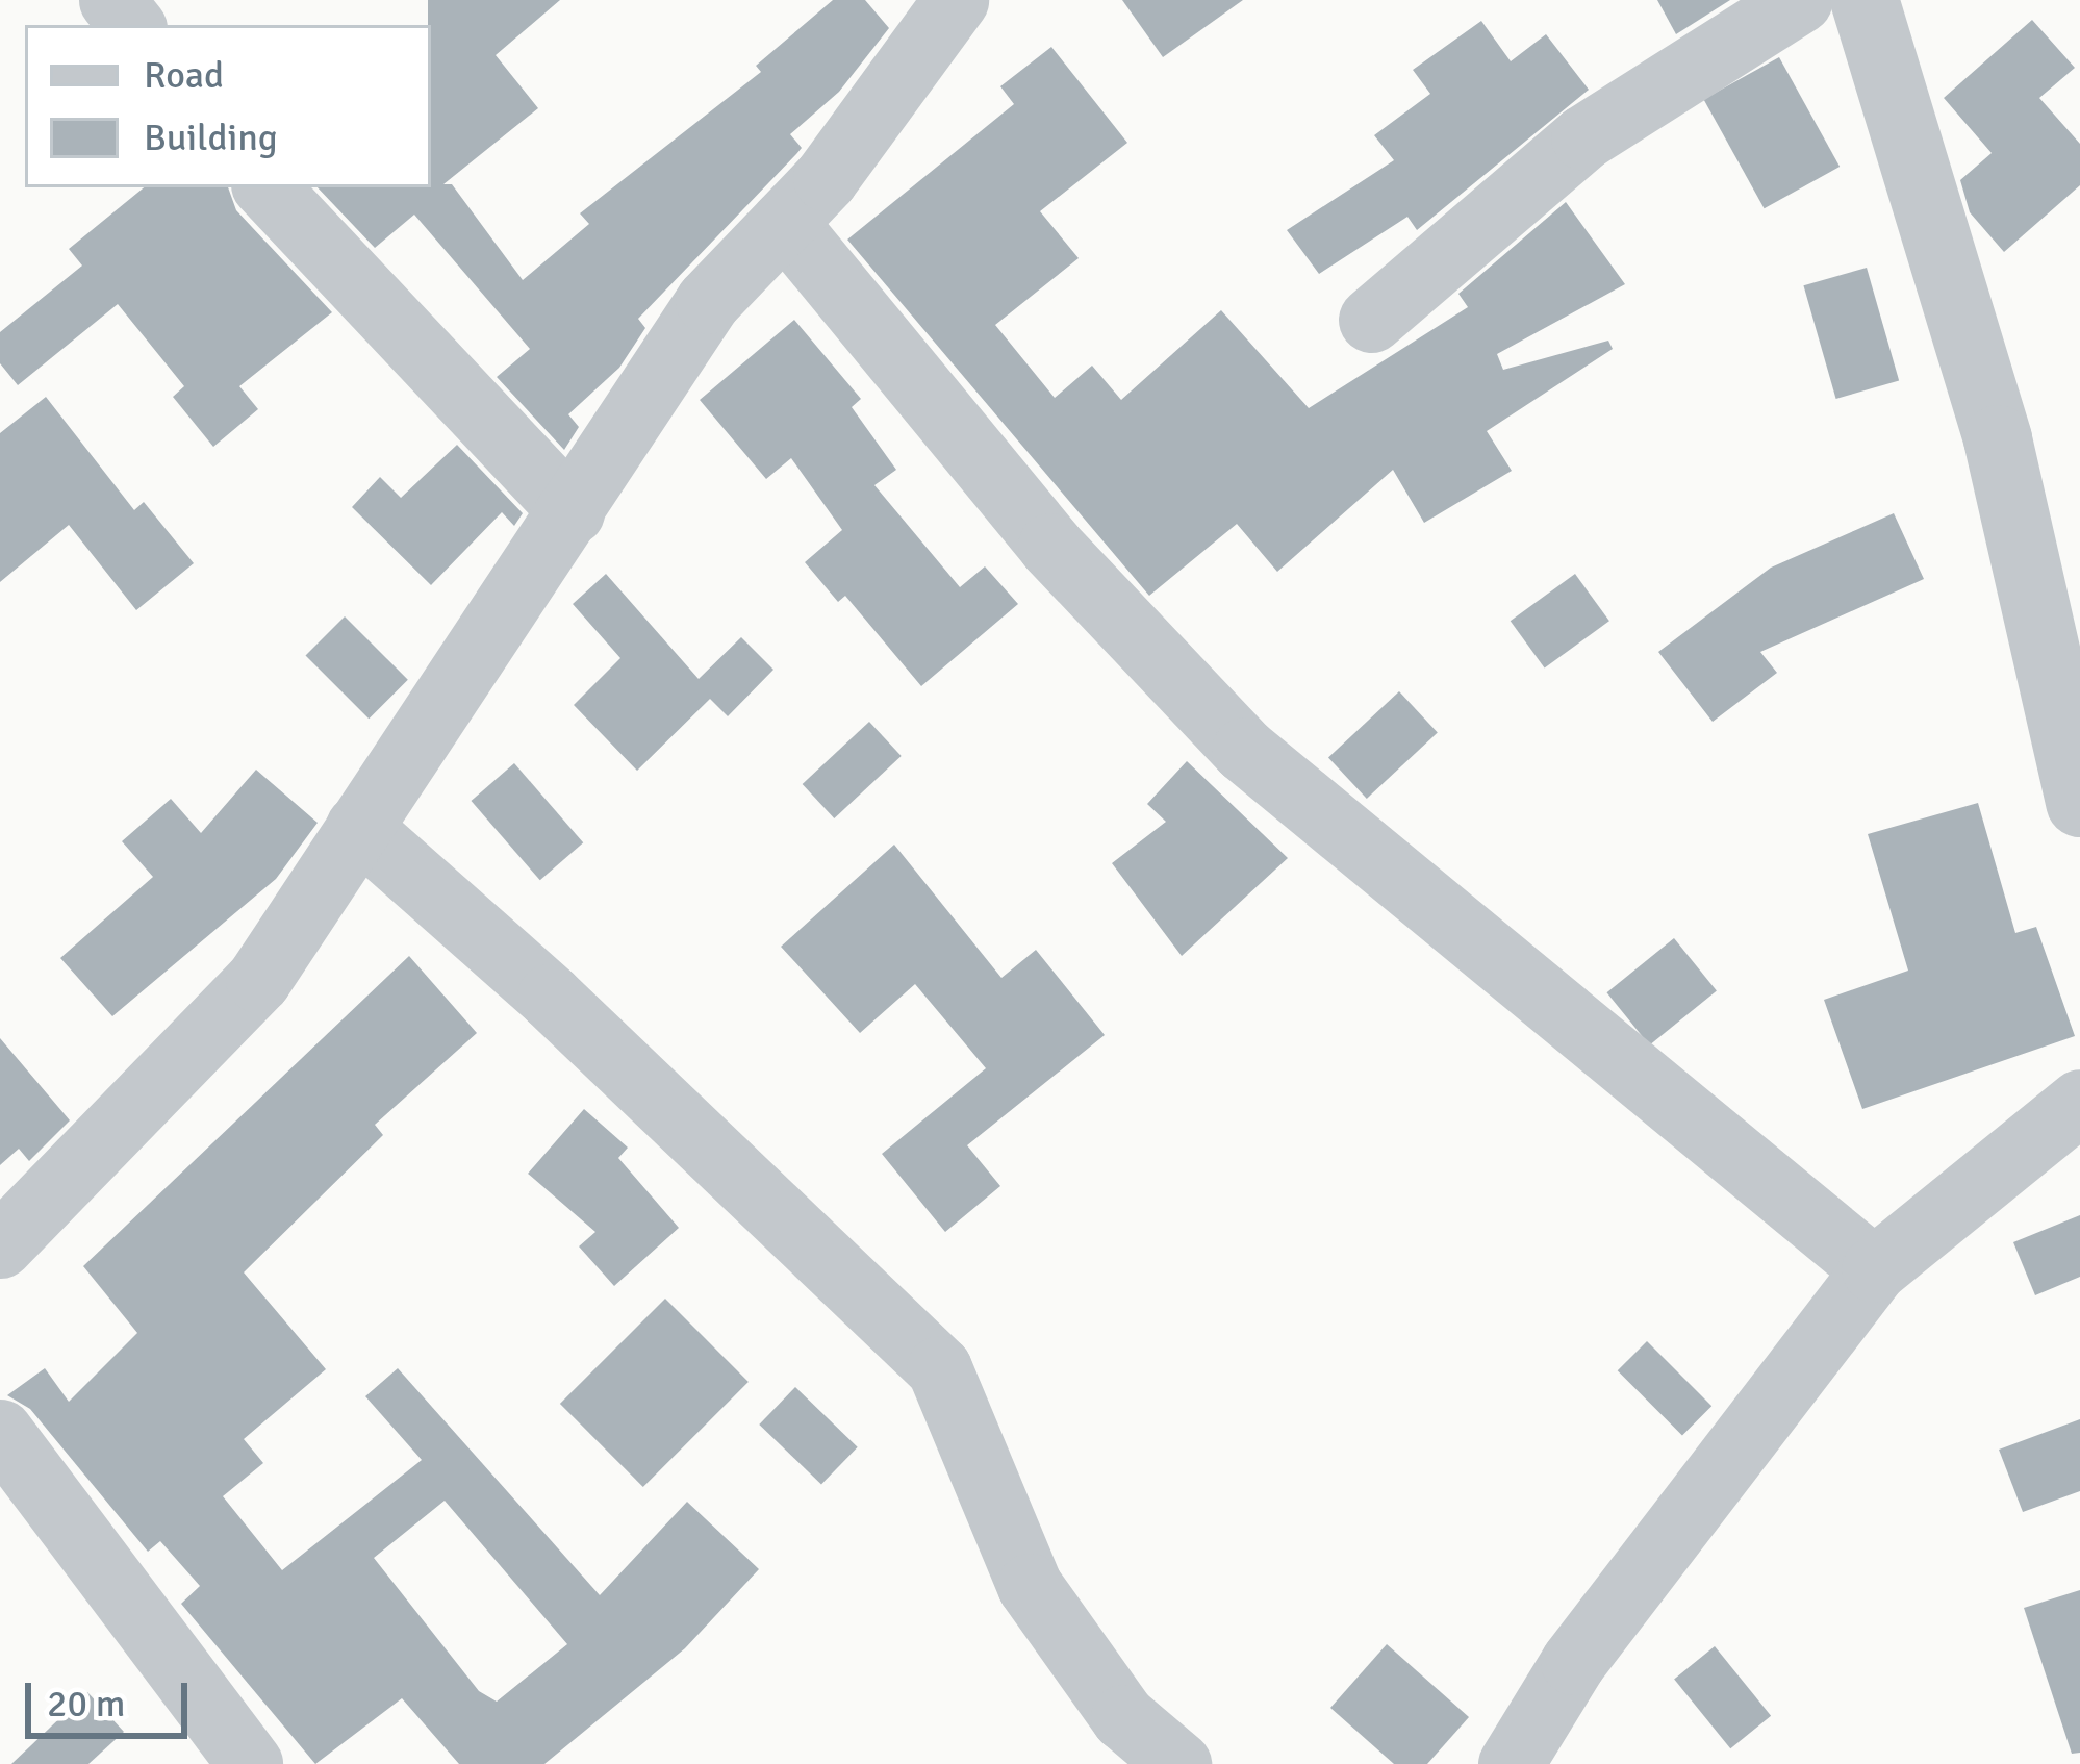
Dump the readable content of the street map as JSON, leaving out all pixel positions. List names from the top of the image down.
{
  "legend": ["Road", "Building"],
  "scale_bar": "20 m"
}
